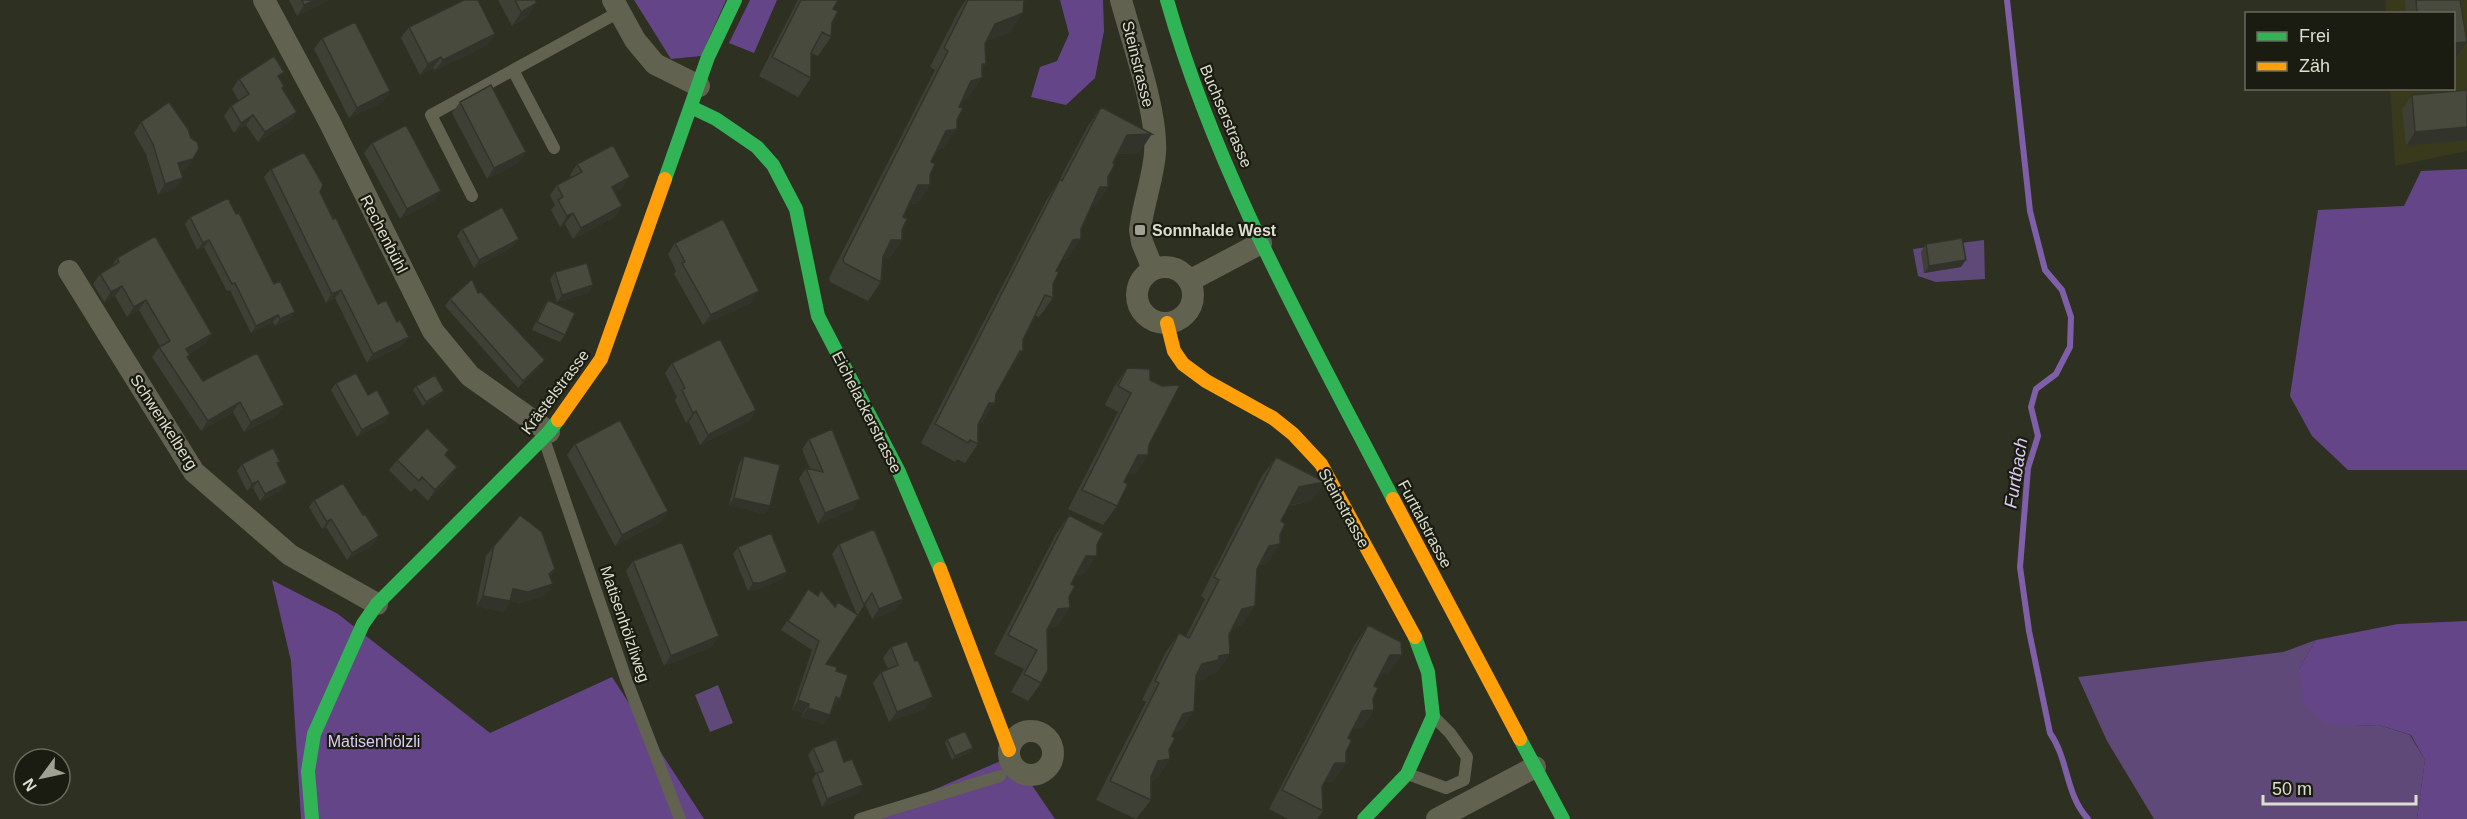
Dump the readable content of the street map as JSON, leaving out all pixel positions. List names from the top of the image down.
{
  "streets": {
    "street": [
      "Steinstrasse",
      "Buchserstrasse",
      "Rechenbühl",
      "Krästelstrasse",
      "Eichelackerstrasse",
      "Schwenkelberg",
      "Furttalstrasse"
    ],
    "lane": ["Matisenhölzliweg"]
  },
  "crossings": [
    ["Buchserstrasse", "Furttalstrasse"],
    ["Rechenbühl", "Krästelstrasse"],
    ["Rechenbühl", "Matisenhölzliweg"],
    ["Krästelstrasse", "Eichelackerstrasse"],
    ["Krästelstrasse", "Schwenkelberg"],
    ["Krästelstrasse", "Matisenhölzliweg"]
  ],
  "water": ["Furtbach"],
  "parks": ["Matisenhölzli"],
  "places": {
    "transit": ["Sonnhalde West"]
  },
  "legend": ["Frei", "Zäh"],
  "scale_bar": "50 m",
  "north": "bottom left"
}
